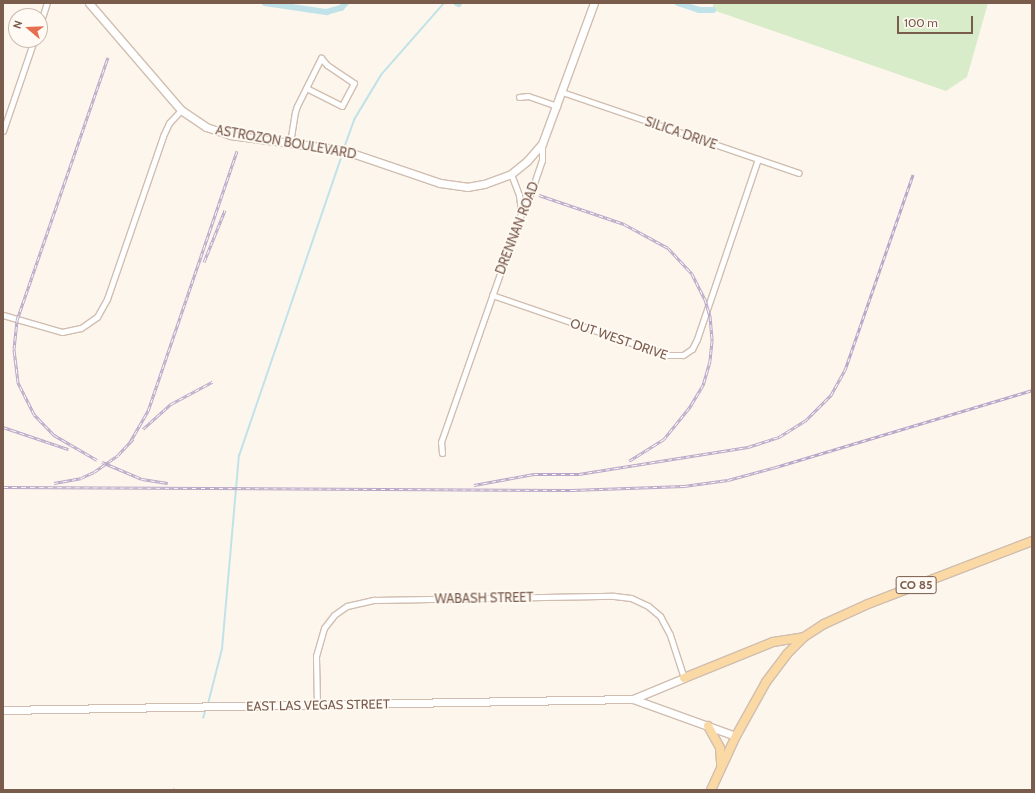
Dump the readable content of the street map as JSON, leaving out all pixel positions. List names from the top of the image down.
{
  "streets": {
    "main road": ["CO 85"],
    "street": [
      "SILICA DRIVE",
      "ASTROZON BOULEVARD",
      "DRENNAN ROAD",
      "OUT WEST DRIVE",
      "WABASH STREET",
      "EAST LAS VEGAS STREET"
    ]
  },
  "crossings": [
    ["SILICA DRIVE", "DRENNAN ROAD"],
    ["SILICA DRIVE", "OUT WEST DRIVE"],
    ["ASTROZON BOULEVARD", "DRENNAN ROAD"],
    ["DRENNAN ROAD", "OUT WEST DRIVE"],
    ["CO 85", "EAST LAS VEGAS STREET"],
    ["WABASH STREET", "EAST LAS VEGAS STREET"]
  ],
  "scale_bar": "100 m",
  "north": "left"
}
